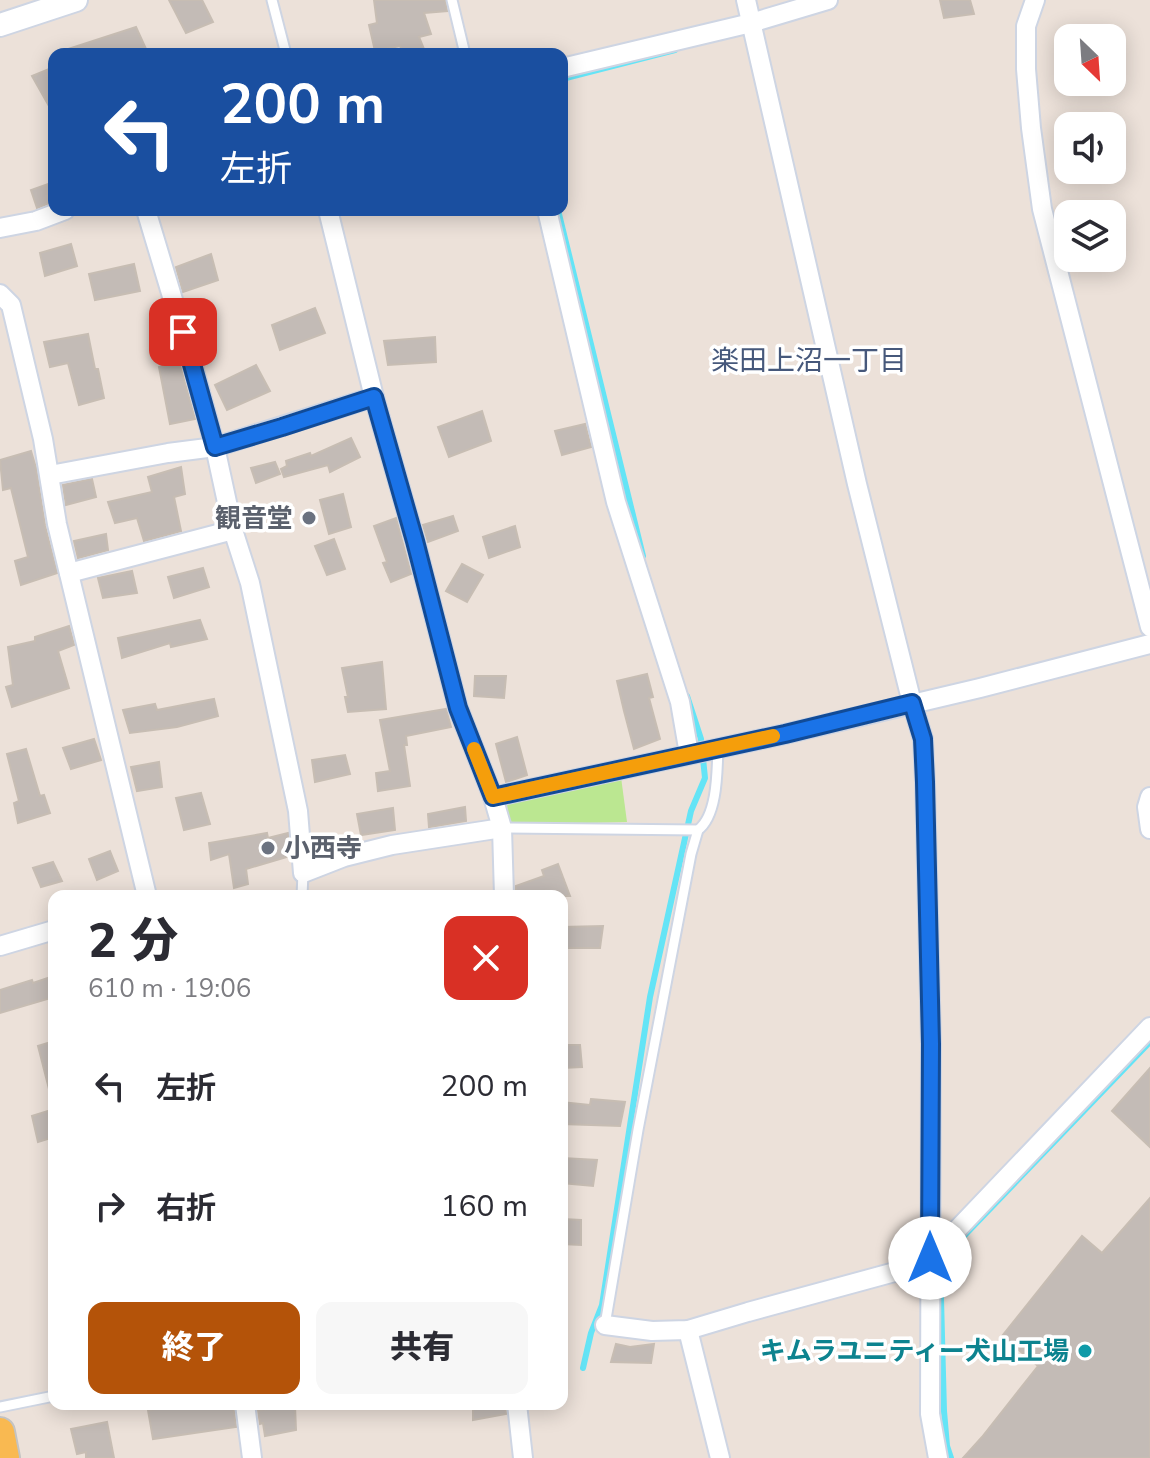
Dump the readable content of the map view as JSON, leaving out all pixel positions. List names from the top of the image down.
{
  "districts": ["楽田上沼一丁目"],
  "places": ["観音堂", "小西寺", "キムラユニティー犬山工場"],
  "north": "bottom right",
  "page": {
    "turn": ["200 m", "左折"],
    "heading": ["2 分", "610 m · 19:06"],
    "list": [
      {
        "name": "左折",
        "value": "200 m"
      },
      {
        "name": "右折",
        "value": "160 m"
      }
    ],
    "buttons": ["終了", "共有"]
  }
}
